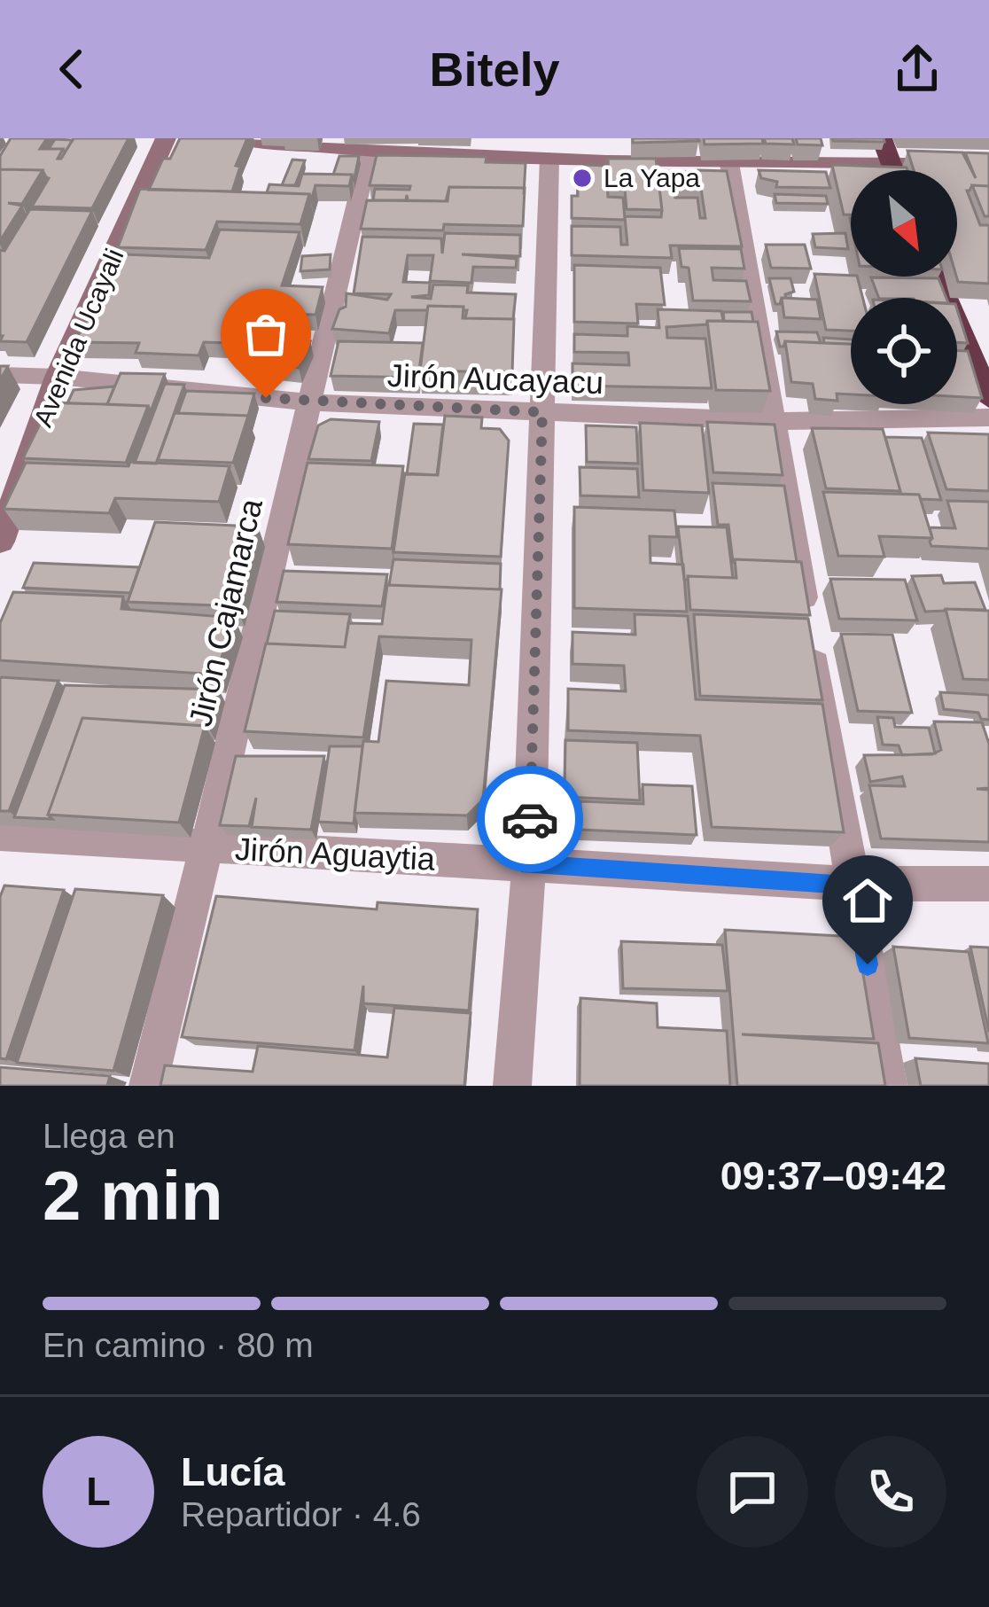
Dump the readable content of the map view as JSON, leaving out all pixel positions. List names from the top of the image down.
{
  "streets": {
    "street": [
      "Avenida Ucayali",
      "Jirón Aucayacu",
      "Jirón Cajamarca",
      "Jirón Aguaytia"
    ]
  },
  "crossings": [
    ["Avenida Ucayali", "Jirón Aucayacu"],
    ["Jirón Aucayacu", "Jirón Cajamarca"],
    ["Jirón Cajamarca", "Jirón Aguaytia"]
  ],
  "places": ["La Yapa"],
  "north": "bottom right",
  "page": {
    "header": "Bitely",
    "heading": ["2 min", "Llega en", "09:37–09:42"],
    "panel": ["Lucía", "Repartidor · 4.6"],
    "bar": "En camino · 80 m",
    "round": "L"
  }
}
